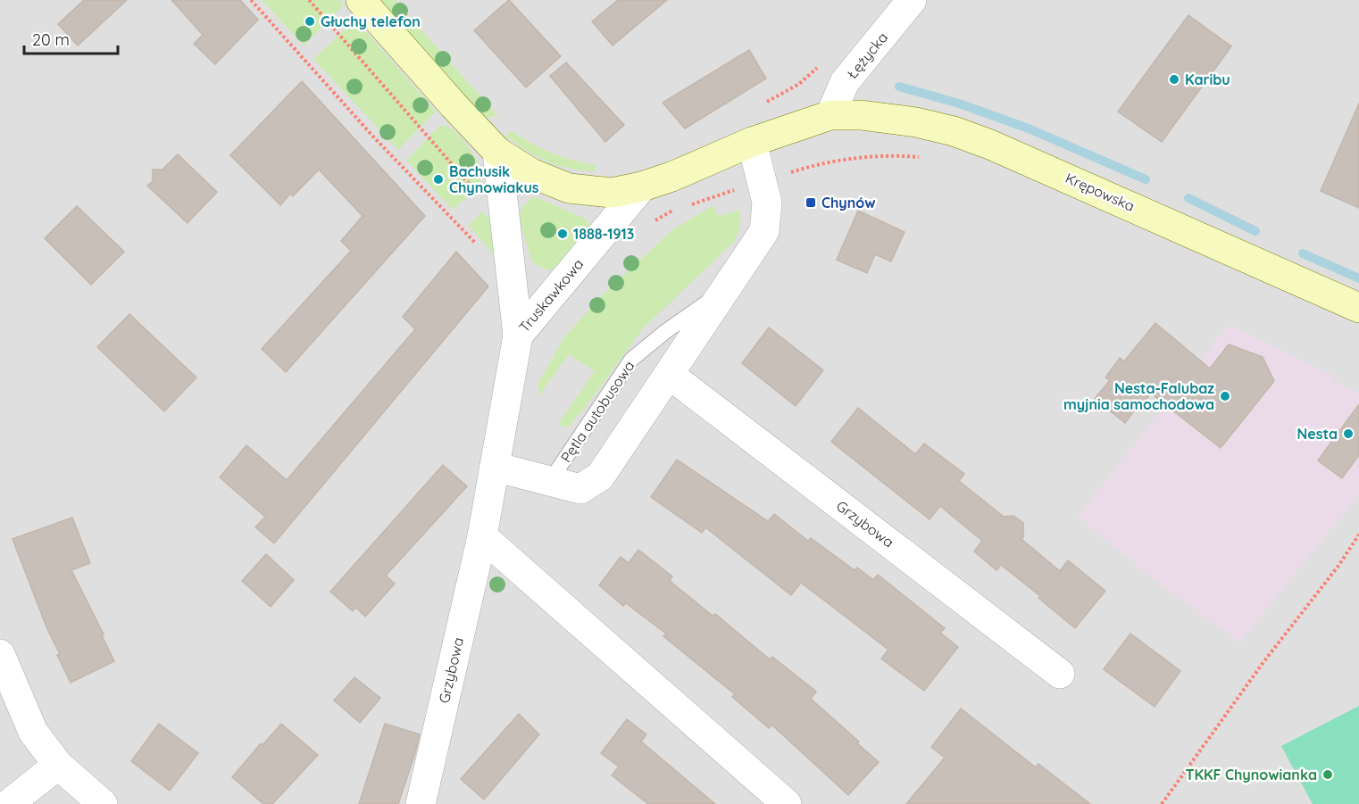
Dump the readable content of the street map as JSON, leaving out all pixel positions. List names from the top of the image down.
{
  "streets": {
    "street": [
      "Łężycka",
      "Krępowska",
      "Truskawkowa",
      "Grzybowa"
    ],
    "lane": ["Pętla autobusowa"]
  },
  "crossings": [
    ["Łężycka", "Krępowska"],
    ["Truskawkowa", "Grzybowa"]
  ],
  "places": {
    "other": [
      "Głuchy telefon",
      "Karibu",
      "Bachusik Chynowiakus",
      "1888-1913",
      "Nesta-Falubaz myjnia samochodowa",
      "Nesta",
      "TKKF Chynowianka"
    ],
    "transit": ["Chynów"]
  },
  "scale_bar": "20 m"
}
